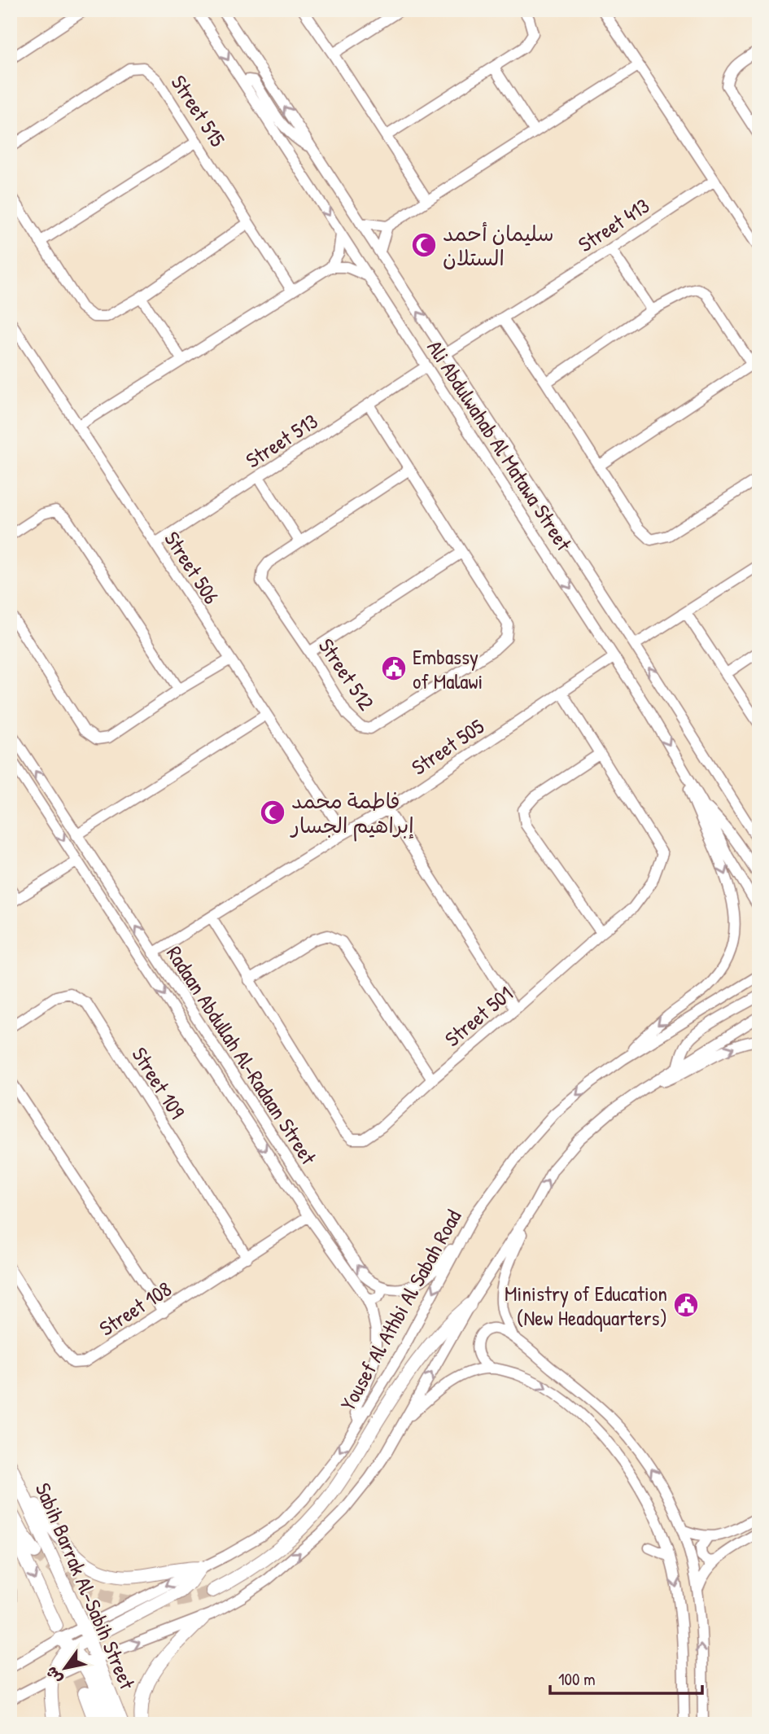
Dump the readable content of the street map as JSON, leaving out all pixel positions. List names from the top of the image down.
{
  "streets": {
    "main road": ["Sabih Barrak Al-Sabih Street"],
    "street": [
      "Street 515",
      "Street 413",
      "Street 513",
      "Ali Abdulwahab Al Matawa Street",
      "Street 506",
      "Street 512",
      "Street 505",
      "Street 501",
      "Radaan Abdullah Al-Radaan Street",
      "Street 109",
      "Street 108",
      "Yousef Al Athbi Al Sabah Road"
    ]
  },
  "crossings": [
    ["Street 413", "Ali Abdulwahab Al Matawa Street"],
    ["Street 513", "Ali Abdulwahab Al Matawa Street"],
    ["Street 513", "Street 506"],
    ["Street 513", "Street 512"],
    ["Ali Abdulwahab Al Matawa Street", "Street 505"],
    ["Street 506", "Street 505"],
    ["Street 505", "Street 501"],
    ["Street 505", "Radaan Abdullah Al-Radaan Street"],
    ["Radaan Abdullah Al-Radaan Street", "Street 108"],
    ["Radaan Abdullah Al-Radaan Street", "Yousef Al Athbi Al Sabah Road"],
    ["Street 109", "Street 108"]
  ],
  "places": {
    "mosque": ["سليمان أحمد الستلان", "فاطمة محمد إبراهيم الجسار"],
    "public building": ["Embassy of Malawi", "Ministry of Education (New Headquarters)"]
  },
  "scale_bar": "100 m",
  "north": "bottom left"
}
